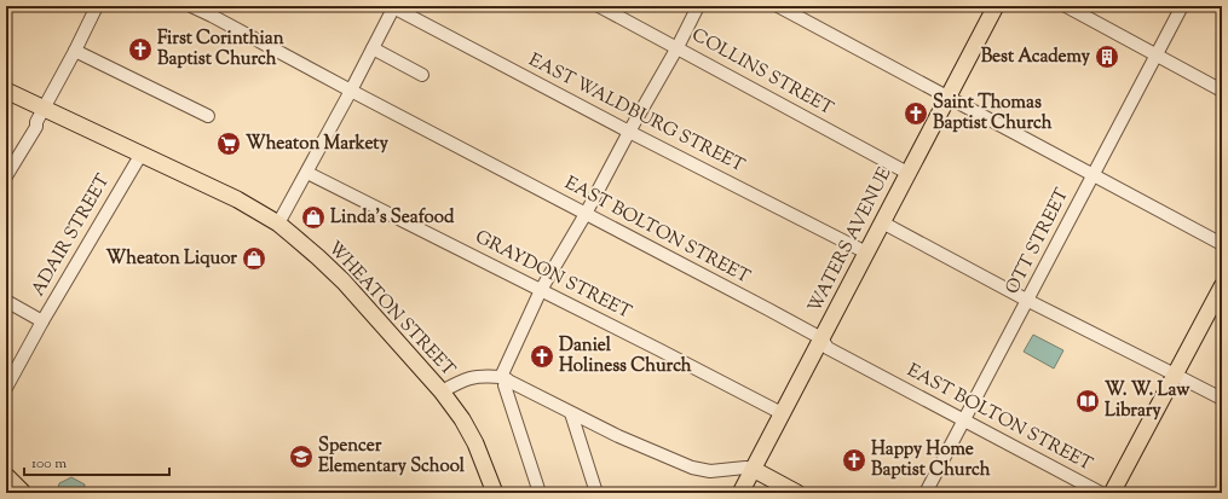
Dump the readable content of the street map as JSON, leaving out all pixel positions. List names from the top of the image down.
{
  "streets": {
    "main road": ["WATERS AVENUE", "WHEATON STREET"],
    "street": [
      "COLLINS STREET",
      "EAST WALDBURG STREET",
      "EAST BOLTON STREET",
      "ADAIR STREET",
      "OTT STREET",
      "GRAYDON STREET"
    ]
  },
  "crossings": [
    ["COLLINS STREET", "WATERS AVENUE"],
    ["EAST WALDBURG STREET", "WATERS AVENUE"],
    ["EAST BOLTON STREET", "WATERS AVENUE"],
    ["EAST BOLTON STREET", "OTT STREET"],
    ["ADAIR STREET", "WHEATON STREET"],
    ["WATERS AVENUE", "GRAYDON STREET"]
  ],
  "places": {
    "church": [
      "First Corinthian Baptist Church",
      "Saint Thomas Baptist Church",
      "Daniel Holiness Church",
      "Happy Home Baptist Church"
    ],
    "building": ["Best Academy"],
    "supermarket": ["Wheaton Markety"],
    "shop": ["Linda's Seafood", "Wheaton Liquor"],
    "library": ["W. W. Law Library"],
    "school or university": ["Spencer Elementary School"]
  },
  "scale_bar": "100 m"
}
